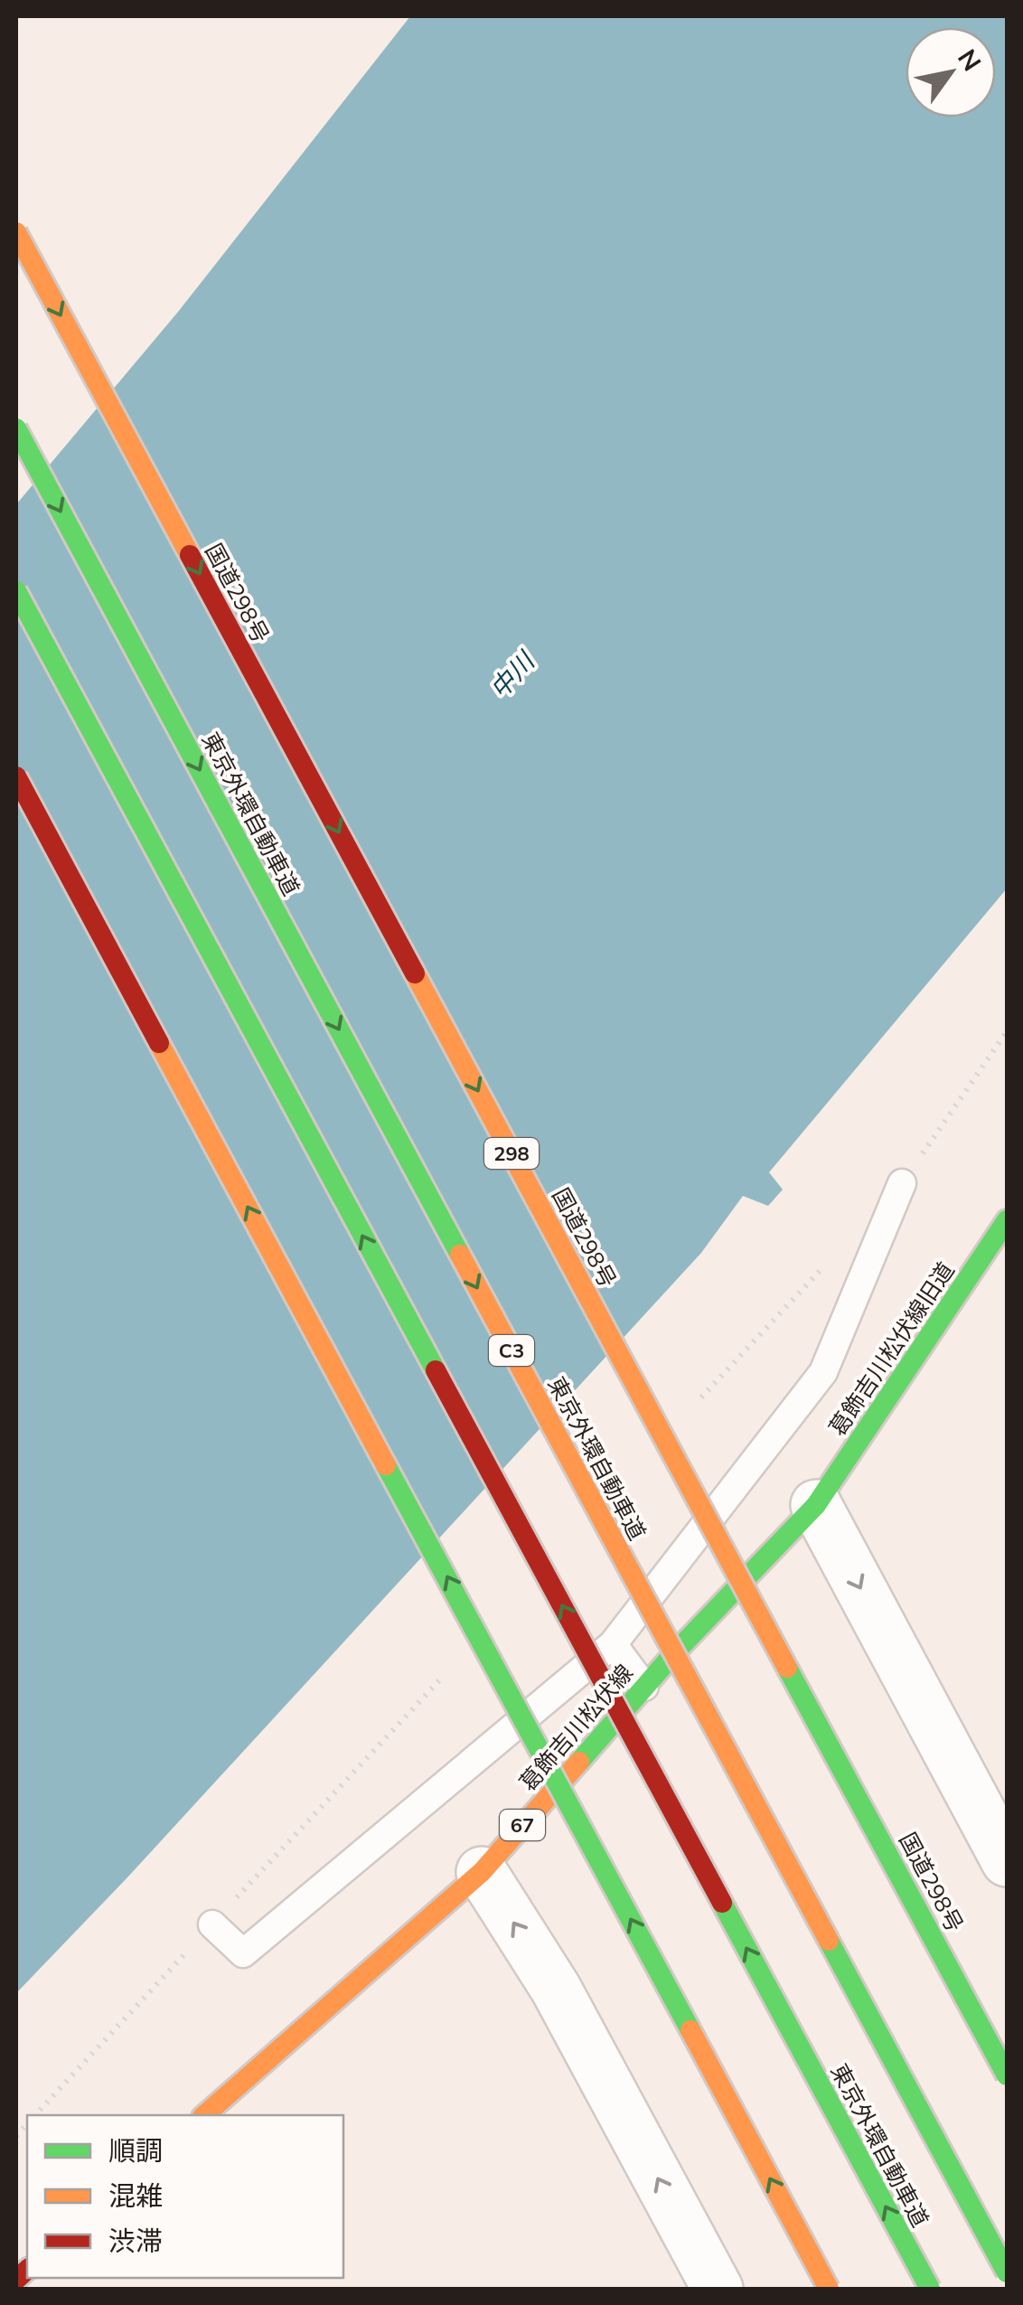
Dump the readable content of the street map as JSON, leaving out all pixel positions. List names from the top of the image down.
{
  "streets": {
    "main road": [
      "国道298号",
      "東京外環自動車道",
      "298",
      "葛飾吉川松伏線旧道",
      "C3",
      "葛飾吉川松伏線",
      "67"
    ]
  },
  "crossings": [
    ["葛飾吉川松伏線旧道", "葛飾吉川松伏線"]
  ],
  "one_way": ["国道298号"],
  "water": ["中川"],
  "legend": ["順調", "混雑", "渋滞"],
  "north": "top right"
}
